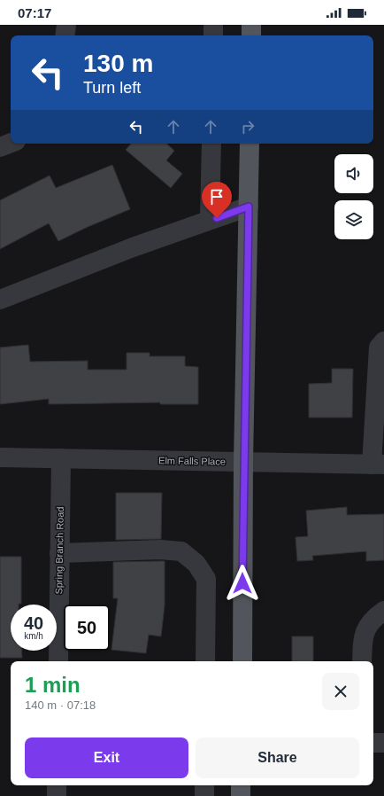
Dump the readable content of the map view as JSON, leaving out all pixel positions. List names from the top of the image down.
{
  "streets": {
    "street": ["Elm Falls Place", "Spring Branch Road"]
  },
  "crossings": [
    ["Elm Falls Place", "Spring Branch Road"]
  ],
  "page": {
    "status": "07:17",
    "turn": ["130 m", "Turn left"],
    "speed": "40 km/h",
    "limit": "50",
    "heading": ["1 min", "140 m · 07:18"],
    "buttons": ["Exit", "Share"]
  }
}
